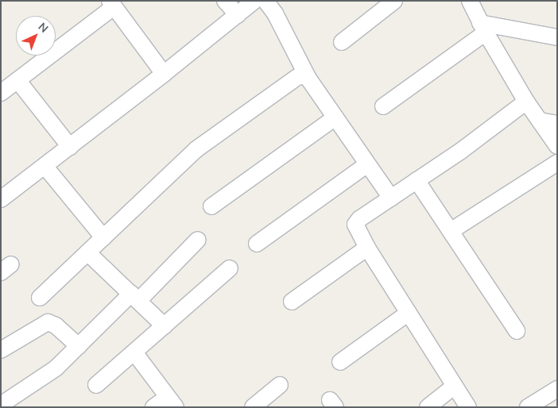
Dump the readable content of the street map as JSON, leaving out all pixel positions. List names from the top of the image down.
{
  "north": "top right"
}
